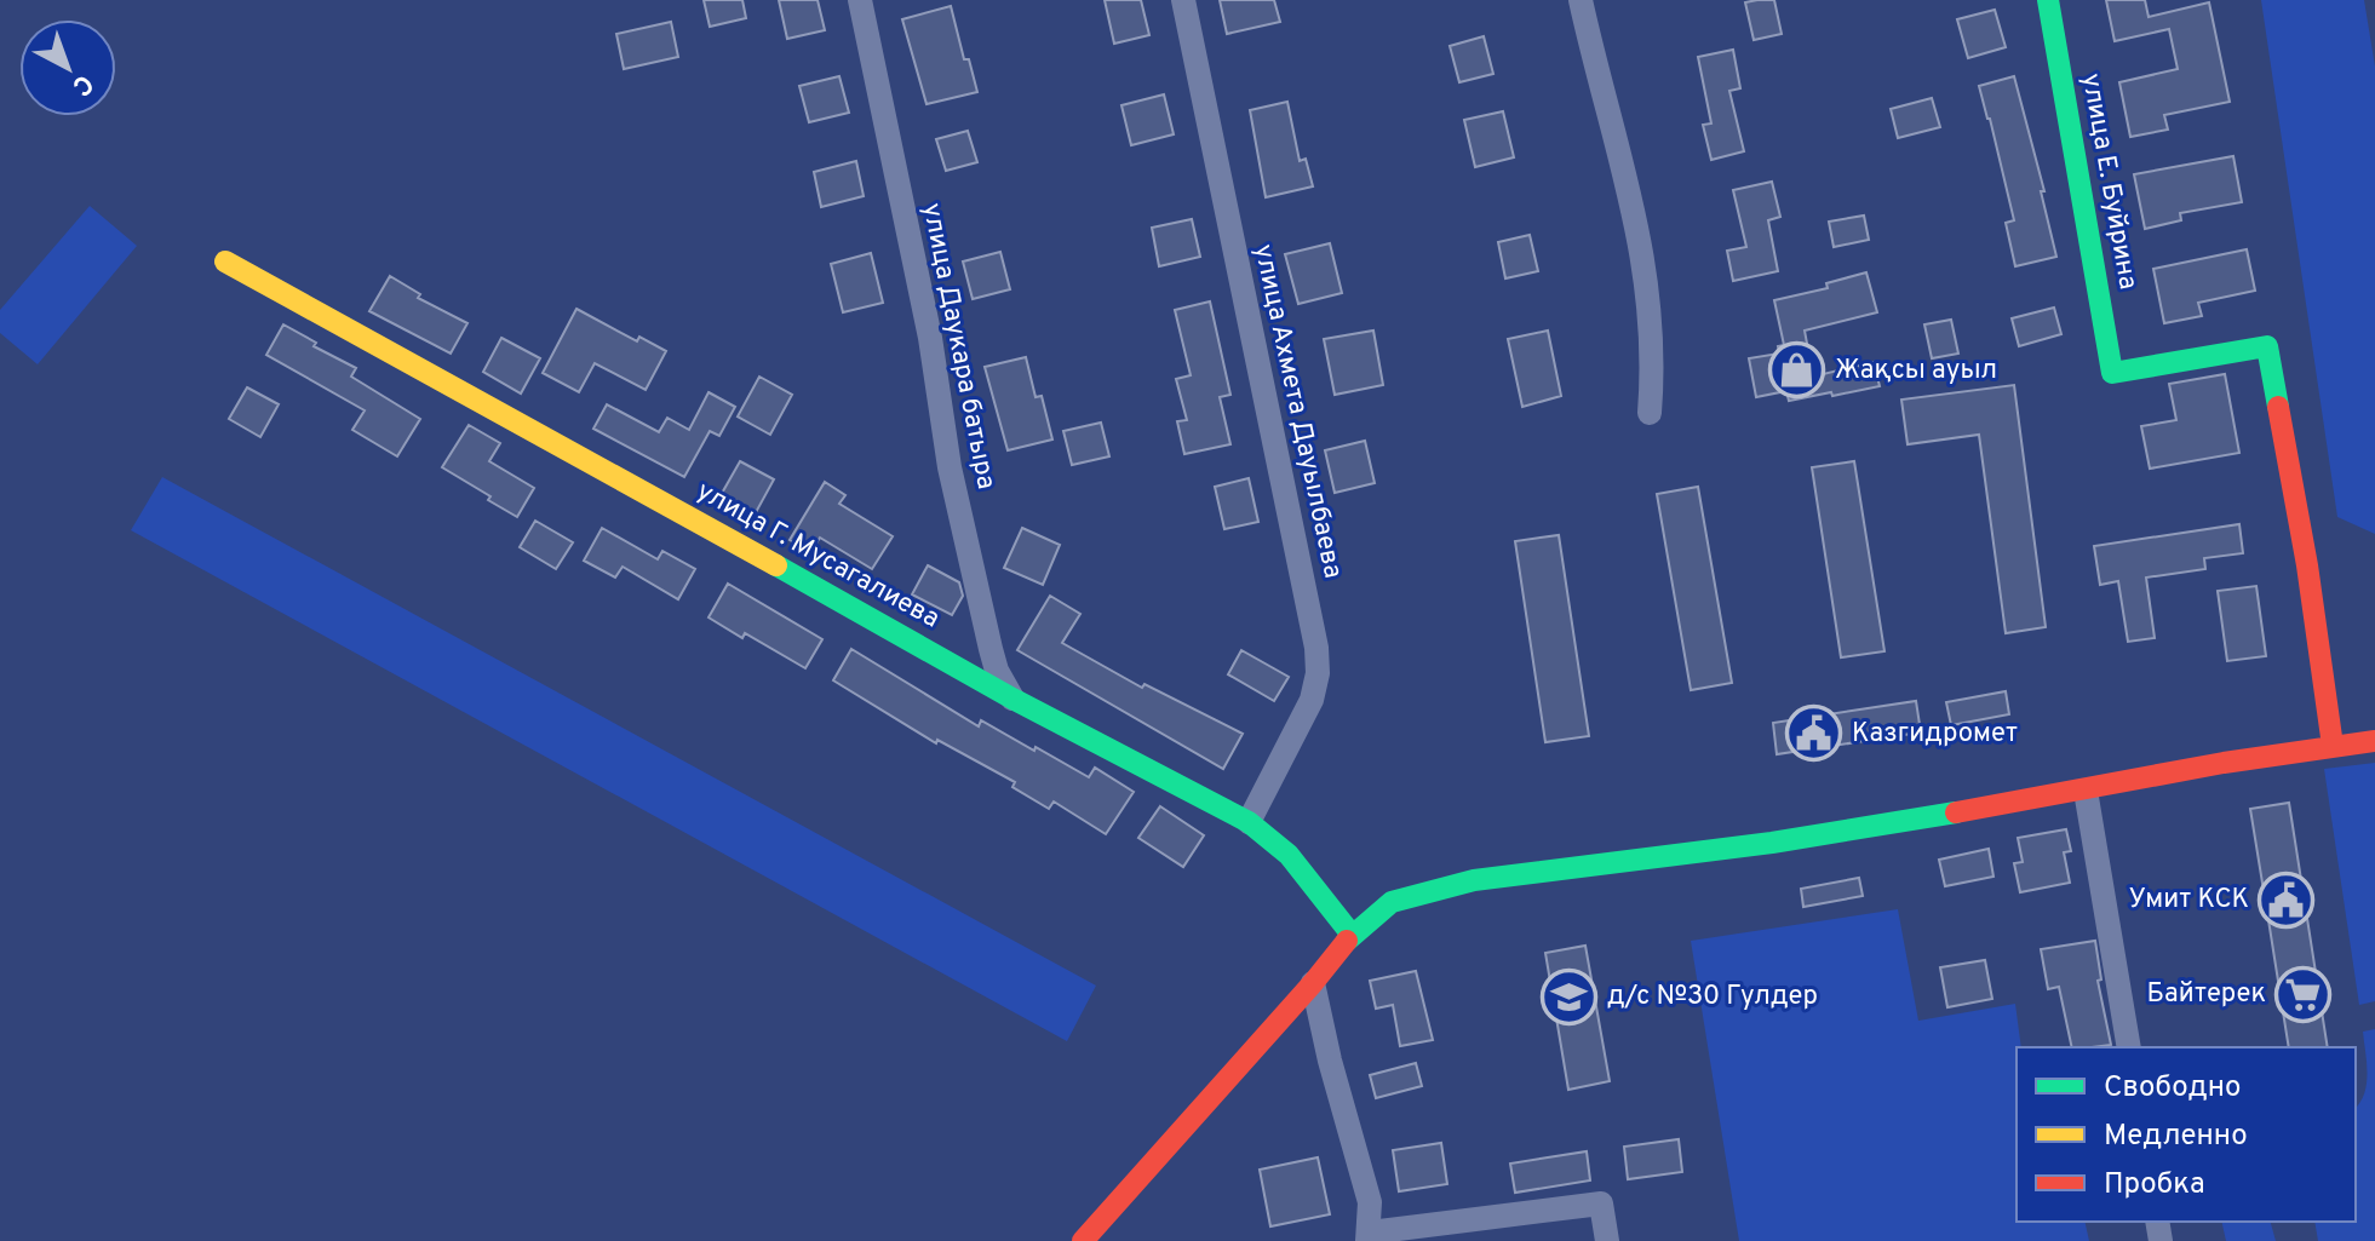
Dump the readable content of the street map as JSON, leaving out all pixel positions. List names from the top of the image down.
{
  "streets": {
    "street": [
      "улица Е. Буйрина",
      "улица Даукара батыра",
      "улица Ахмета Дауылбаева",
      "улица Г. Мусагалиева"
    ]
  },
  "crossings": [
    ["улица Даукара батыра", "улица Г. Мусагалиева"],
    ["улица Ахмета Дауылбаева", "улица Г. Мусагалиева"]
  ],
  "places": {
    "shop": ["Жақсы ауыл"],
    "public building": ["Казгидромет", "Умит КСК"],
    "supermarket": ["Байтерек"],
    "school or university": ["д/с №30 Гулдер"]
  },
  "legend": ["Свободно", "Медленно", "Пробка"],
  "north": "bottom right"
}
